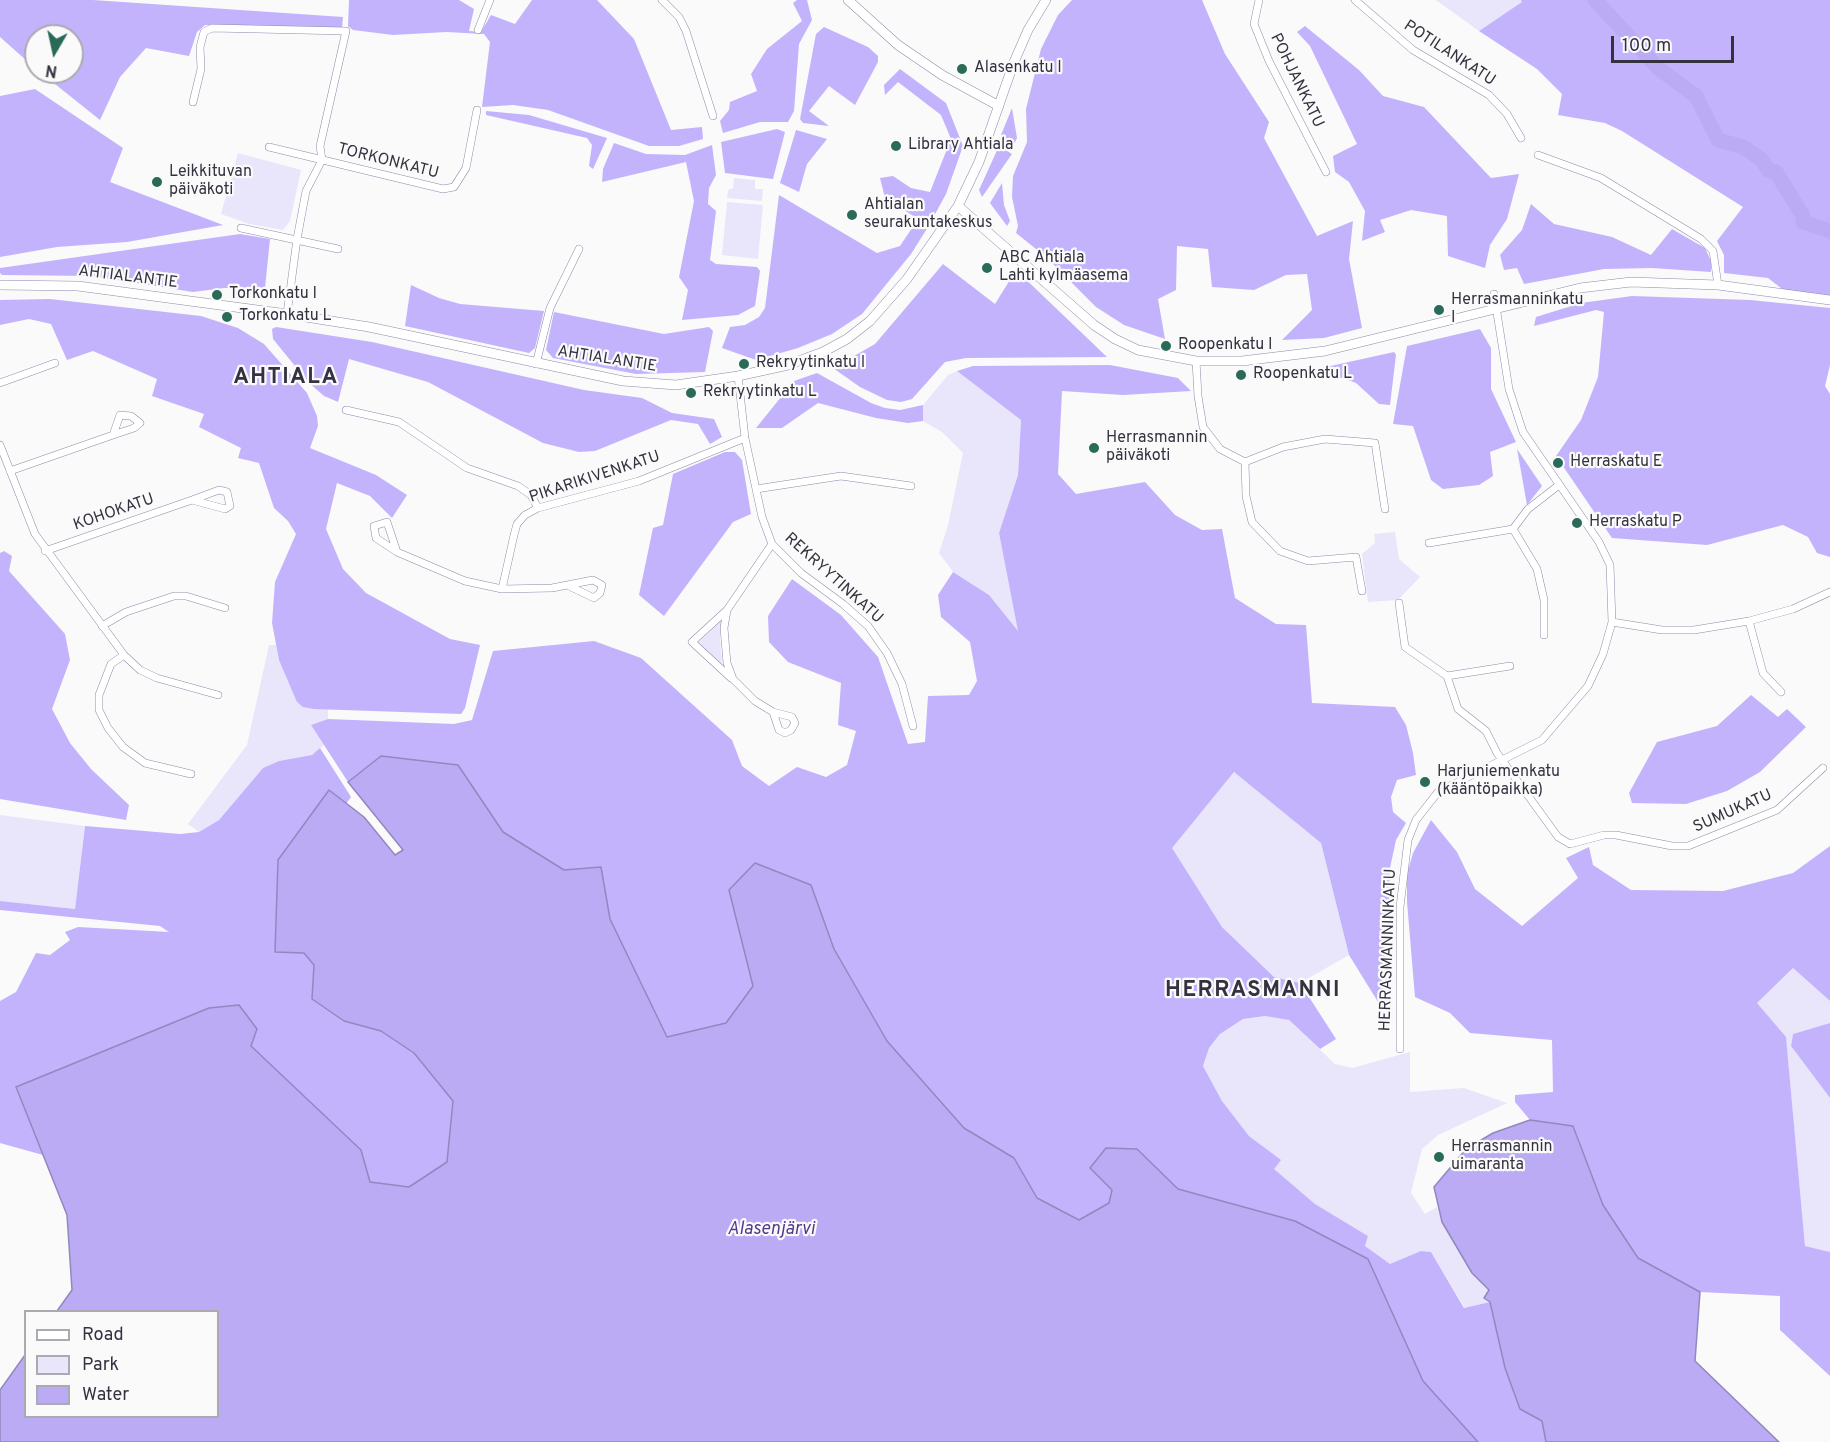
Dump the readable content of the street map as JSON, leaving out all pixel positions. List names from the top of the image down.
{
  "streets": {
    "main road": ["AHTIALANTIE"],
    "street": [
      "POTILANKATU",
      "POHJANKATU",
      "TORKONKATU",
      "PIKARIKIVENKATU",
      "KOHOKATU",
      "REKRYYTINKATU",
      "SUMUKATU",
      "HERRASMANNINKATU"
    ]
  },
  "crossings": [
    ["TORKONKATU", "AHTIALANTIE"],
    ["AHTIALANTIE", "REKRYYTINKATU"],
    ["PIKARIKIVENKATU", "REKRYYTINKATU"],
    ["SUMUKATU", "HERRASMANNINKATU"]
  ],
  "districts": ["AHTIALA", "HERRASMANNI"],
  "water": ["Alasenjärvi"],
  "places": [
    "Alasenkatu I",
    "Library Ahtiala",
    "Leikkituvan päiväkoti",
    "Ahtialan seurakuntakeskus",
    "ABC Ahtiala Lahti kylmäasema",
    "Torkonkatu I",
    "Herrasmanninkatu I",
    "Torkonkatu L",
    "Roopenkatu I",
    "Rekryytinkatu I",
    "Roopenkatu L",
    "Rekryytinkatu L",
    "Herrasmannin päiväkoti",
    "Herraskatu E",
    "Herraskatu P",
    "Harjuniemenkatu (kääntöpaikka)",
    "Herrasmannin uimaranta"
  ],
  "legend": ["Road", "Park", "Water"],
  "scale_bar": "100 m",
  "north": "bottom"
}
